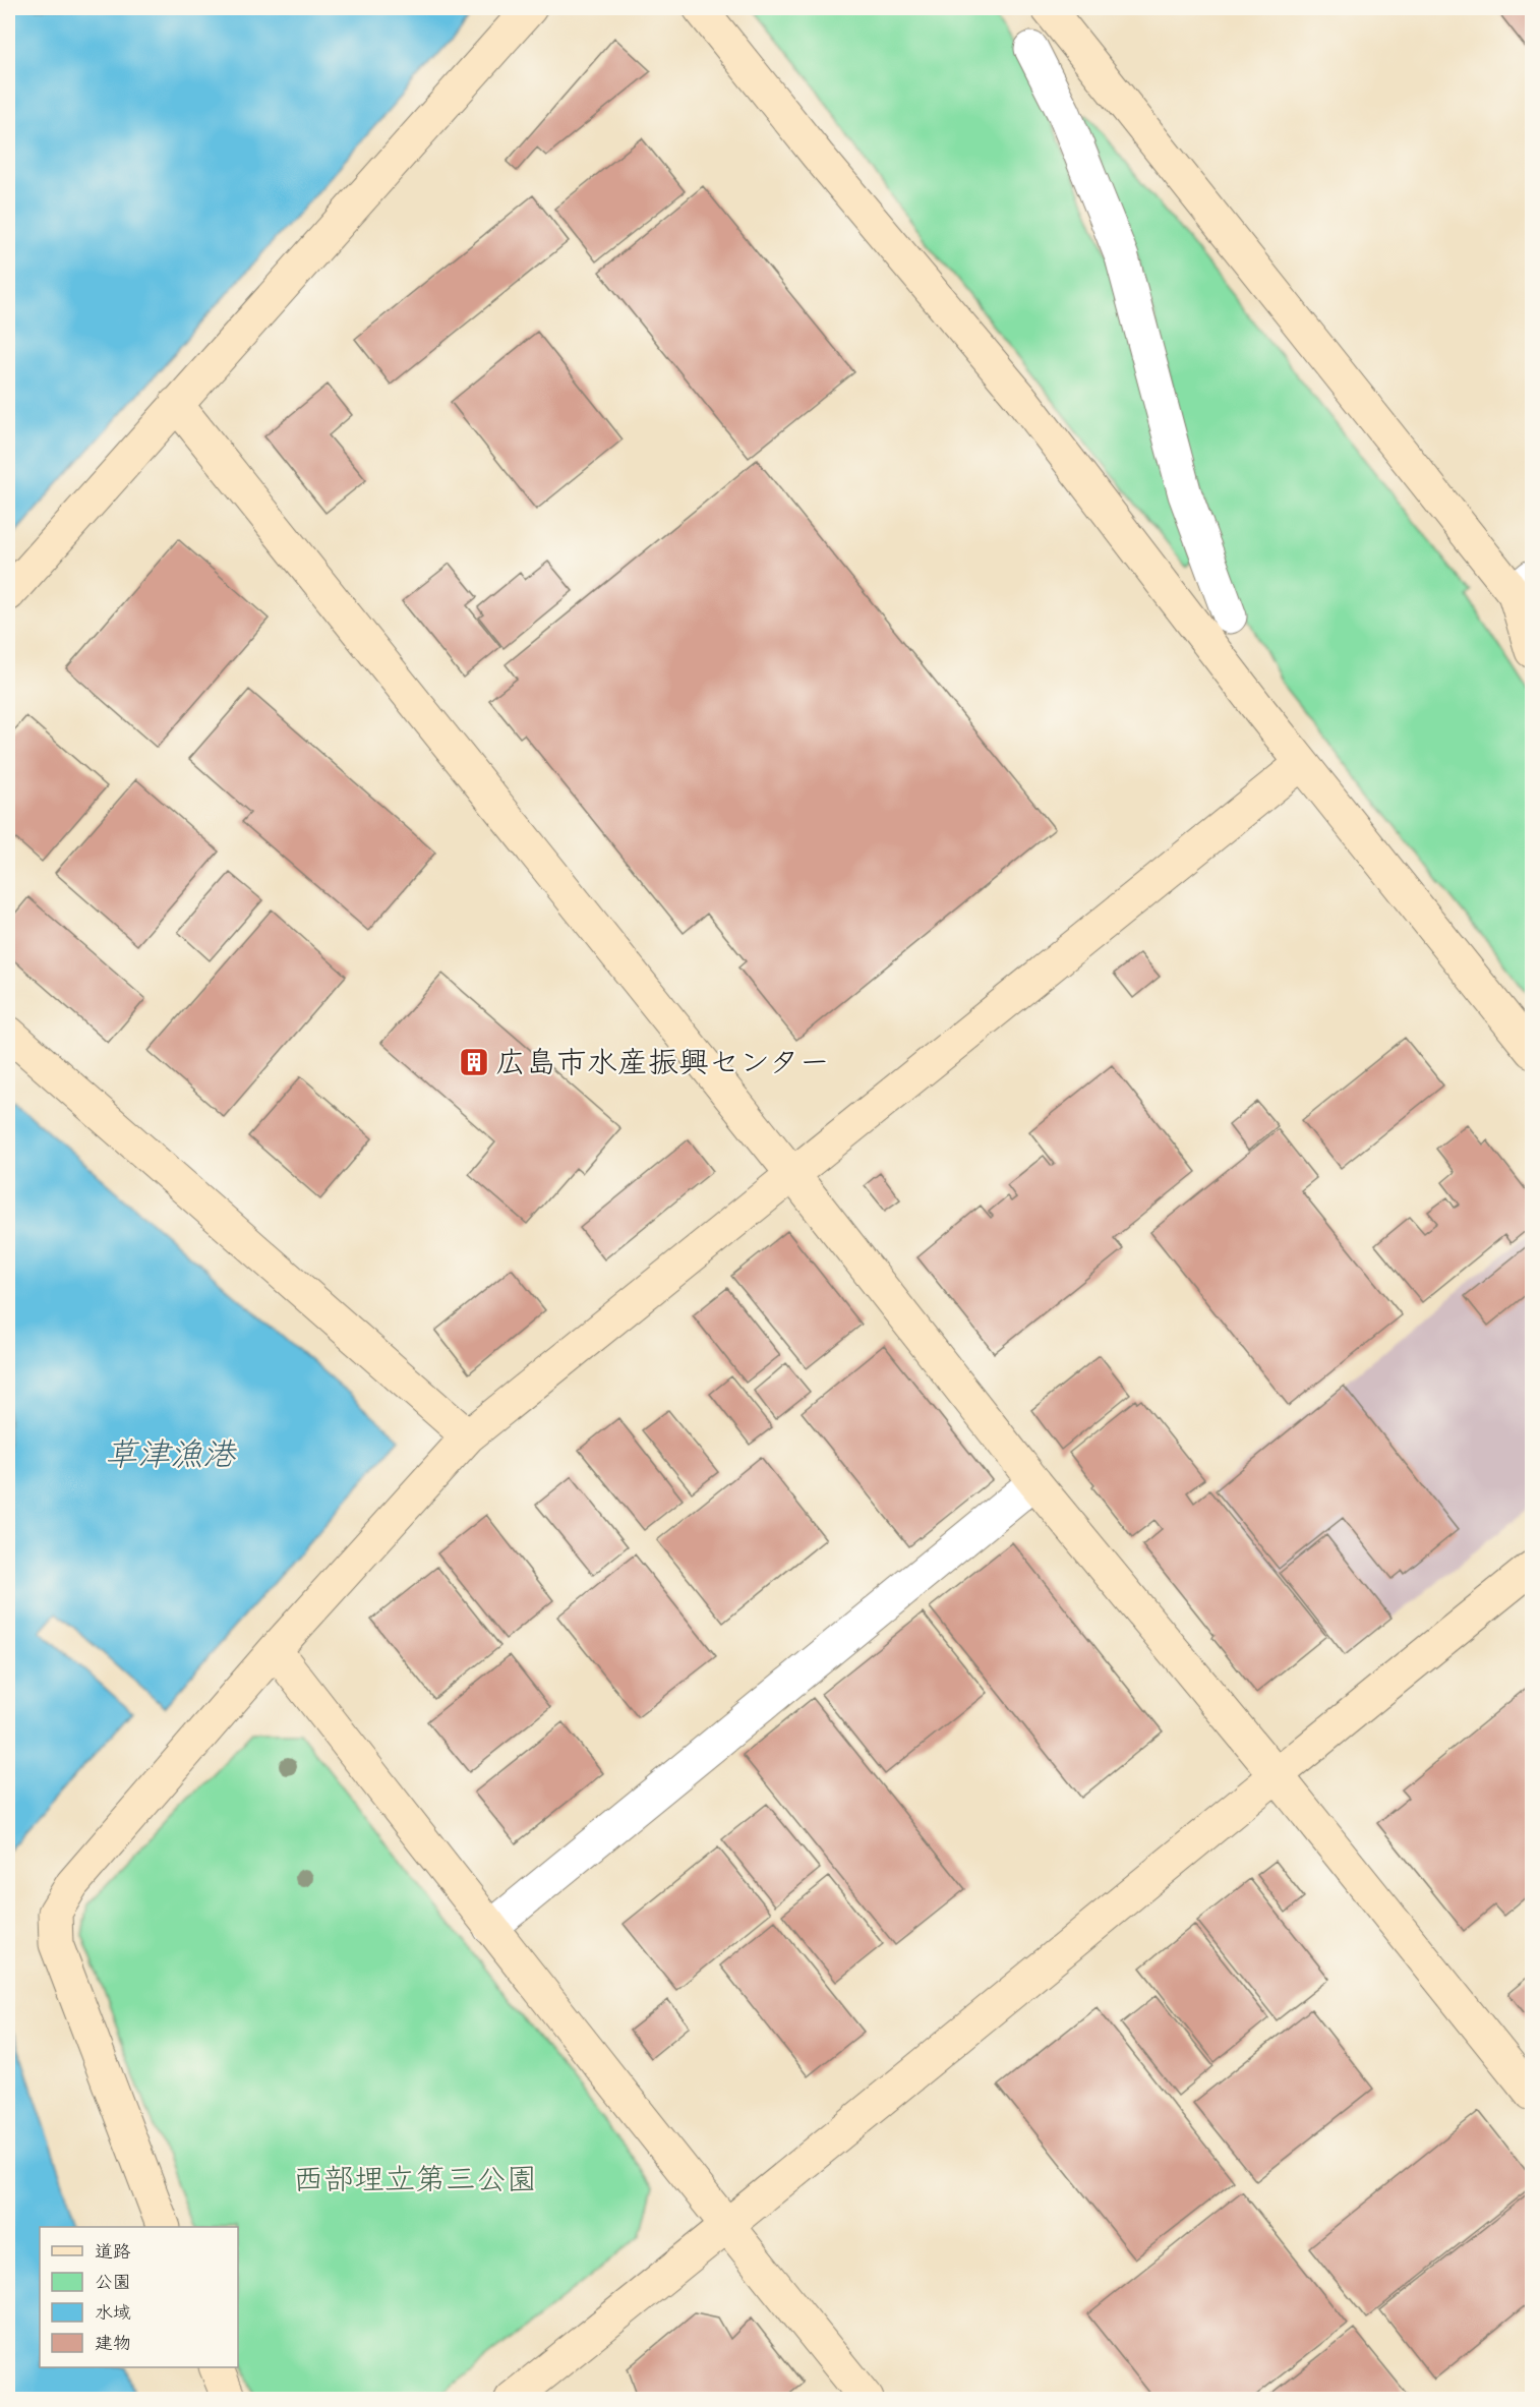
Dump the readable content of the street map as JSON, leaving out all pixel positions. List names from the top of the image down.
{
  "water": ["草津漁港"],
  "parks": ["西部埋立第三公園"],
  "places": {
    "building": ["広島市水産振興センター"]
  },
  "legend": [
    "道路",
    "公園",
    "水域",
    "建物"
  ]
}
